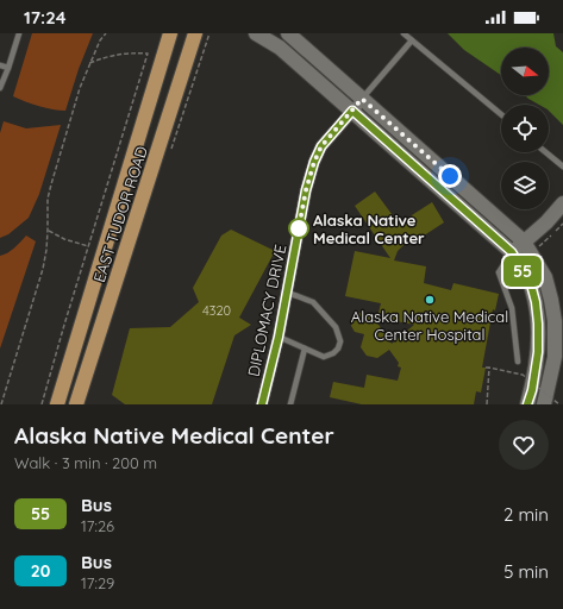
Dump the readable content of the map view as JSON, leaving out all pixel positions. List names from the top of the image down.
{
  "streets": {
    "main road": ["EAST TUDOR ROAD"],
    "street": ["DIPLOMACY DRIVE"]
  },
  "places": ["Alaska Native Medical Center", "Alaska Native Medical Center Hospital"],
  "lines": ["bus line 55"],
  "house_numbers": ["4320"],
  "north": "right",
  "page": {
    "status": "17:24",
    "on_map": "55",
    "heading": ["Alaska Native Medical Center", "Walk · 3 min · 200 m"],
    "list": [
      {
        "mark": "55",
        "name": "Bus",
        "note": "17:26",
        "value": "2 min"
      },
      {
        "mark": "20",
        "name": "Bus",
        "note": "17:29",
        "value": "5 min"
      }
    ]
  }
}
